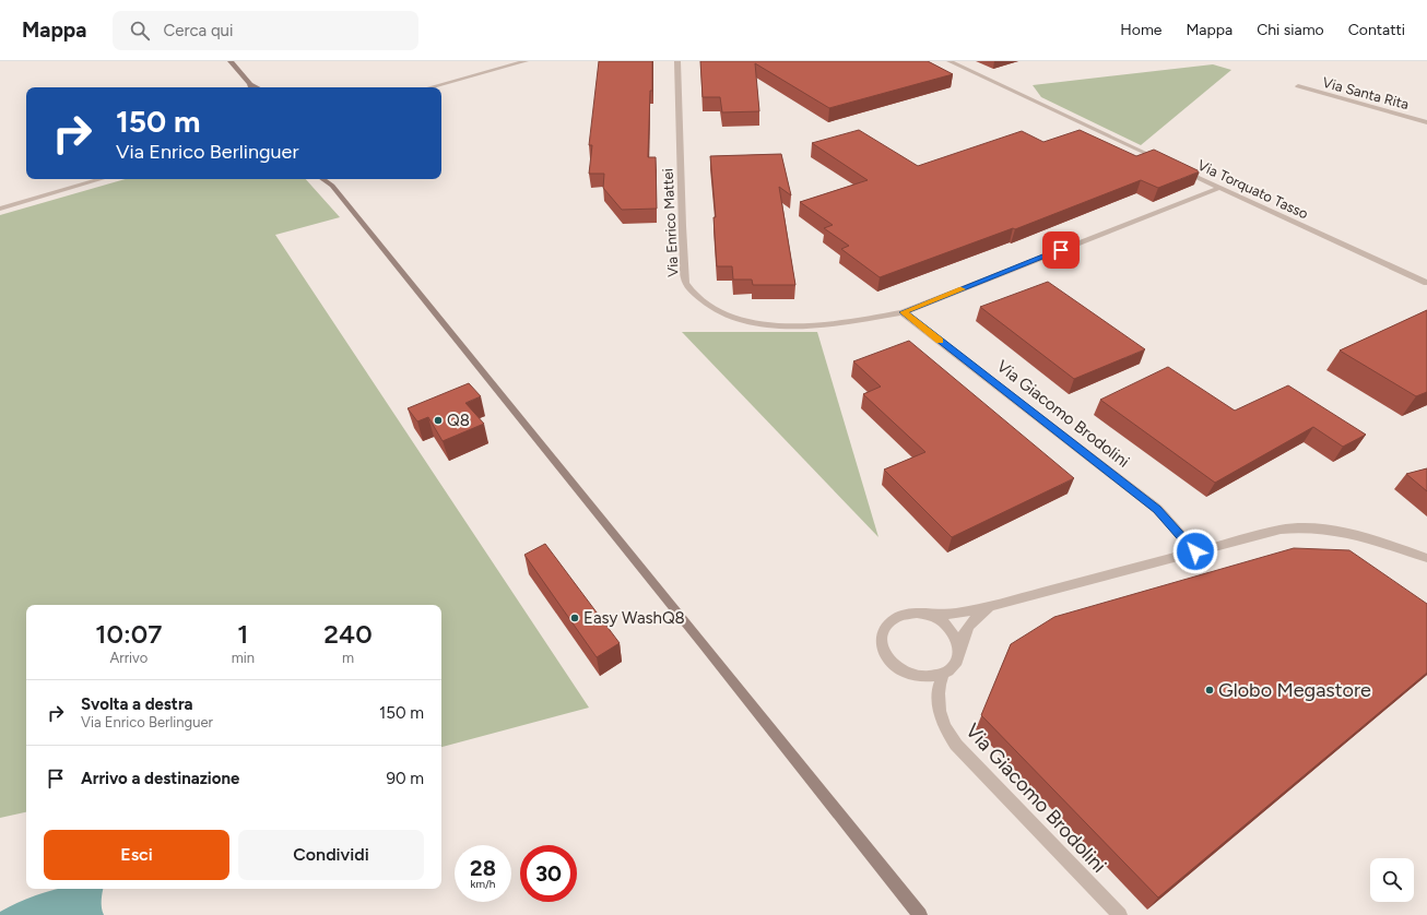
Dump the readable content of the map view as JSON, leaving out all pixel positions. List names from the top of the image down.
{
  "streets": {
    "street": [
      "Via Santa Rita",
      "Via Torquato Tasso",
      "Via Enrico Mattei",
      "Via Giacomo Brodolini"
    ]
  },
  "crossings": [
    ["Via Torquato Tasso", "Via Enrico Mattei"],
    ["Via Enrico Mattei", "Via Giacomo Brodolini"]
  ],
  "places": ["Q8", "Easy WashQ8", "Globo Megastore"],
  "page": {
    "header": "Mappa",
    "search": "Cerca qui",
    "nav": [
      "Home",
      "Mappa",
      "Chi siamo",
      "Contatti"
    ],
    "turn": ["150 m", "Via Enrico Berlinguer"],
    "eta": [
      "10:07",
      "Arrivo",
      "1",
      "min",
      "240",
      "m"
    ],
    "list": [
      {
        "name": "Svolta a destra",
        "note": "Via Enrico Berlinguer",
        "value": "150 m"
      },
      {
        "name": "Arrivo a destinazione",
        "value": "90 m"
      }
    ],
    "buttons": ["Esci", "Condividi"],
    "speed": "28 km/h",
    "limit": "30"
  }
}
